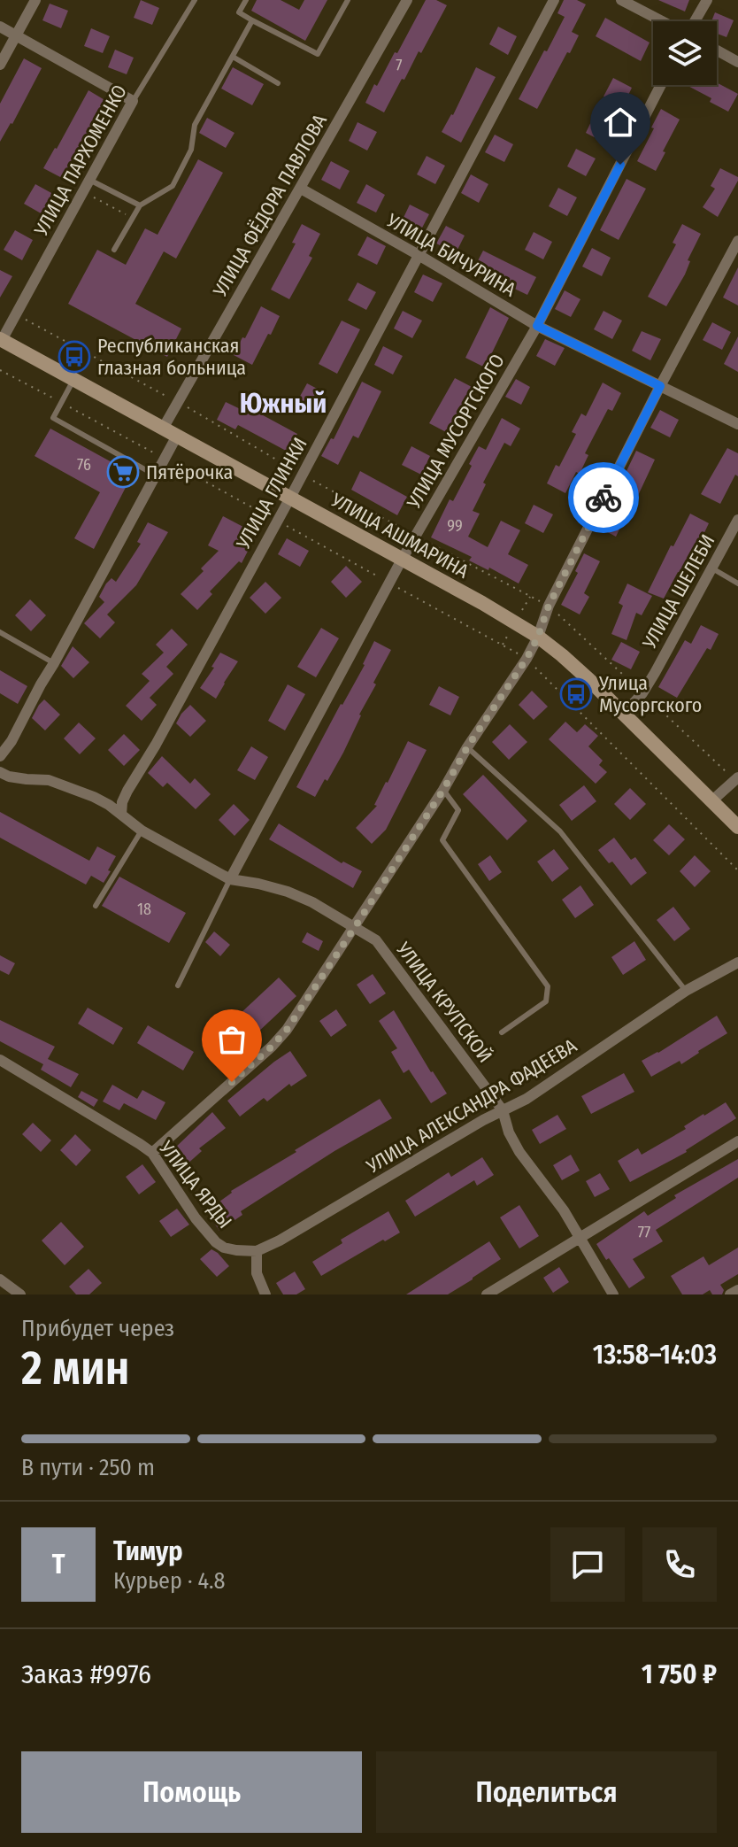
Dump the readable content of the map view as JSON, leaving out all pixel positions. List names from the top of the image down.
{
  "streets": {
    "street": [
      "УЛИЦА ПАРХОМЕНКО",
      "УЛИЦА ФЁДОРА ПАВЛОВА",
      "УЛИЦА БИЧУРИНА",
      "УЛИЦА МУСОРГСКОГО",
      "УЛИЦА ГЛИНКИ",
      "УЛИЦА АШМАРИНА",
      "УЛИЦА ШЕЛЕБИ",
      "УЛИЦА КРУПСКОЙ",
      "УЛИЦА АЛЕКСАНДРА ФАДЕЕВА",
      "УЛИЦА ЯРДЫ"
    ]
  },
  "crossings": [
    ["УЛИЦА ПАРХОМЕНКО", "УЛИЦА АШМАРИНА"],
    ["УЛИЦА ФЁДОРА ПАВЛОВА", "УЛИЦА БИЧУРИНА"],
    ["УЛИЦА ФЁДОРА ПАВЛОВА", "УЛИЦА АШМАРИНА"],
    ["УЛИЦА БИЧУРИНА", "УЛИЦА МУСОРГСКОГО"],
    ["УЛИЦА БИЧУРИНА", "УЛИЦА ГЛИНКИ"],
    ["УЛИЦА МУСОРГСКОГО", "УЛИЦА АШМАРИНА"],
    ["УЛИЦА МУСОРГСКОГО", "УЛИЦА КРУПСКОЙ"],
    ["УЛИЦА ГЛИНКИ", "УЛИЦА АШМАРИНА"],
    ["УЛИЦА ГЛИНКИ", "УЛИЦА КРУПСКОЙ"],
    ["УЛИЦА АШМАРИНА", "УЛИЦА ШЕЛЕБИ"],
    ["УЛИЦА КРУПСКОЙ", "УЛИЦА АЛЕКСАНДРА ФАДЕЕВА"],
    ["УЛИЦА АЛЕКСАНДРА ФАДЕЕВА", "УЛИЦА ЯРДЫ"]
  ],
  "districts": ["Южный"],
  "places": {
    "bus stop": ["Республиканская глазная больница", "Улица Мусоргского"],
    "supermarket": ["Пятёрочка"]
  },
  "house_numbers": [
    "7",
    "76",
    "99",
    "18",
    "77"
  ],
  "page": {
    "heading": ["2 мин", "Прибудет через", "13:58–14:03"],
    "panel": [
      "Тимур",
      "Курьер · 4.8",
      "Заказ #9976",
      "1 750 ₽"
    ],
    "bar": "В пути · 250 m",
    "round": "Т",
    "buttons": ["Помощь", "Поделиться"]
  }
}
